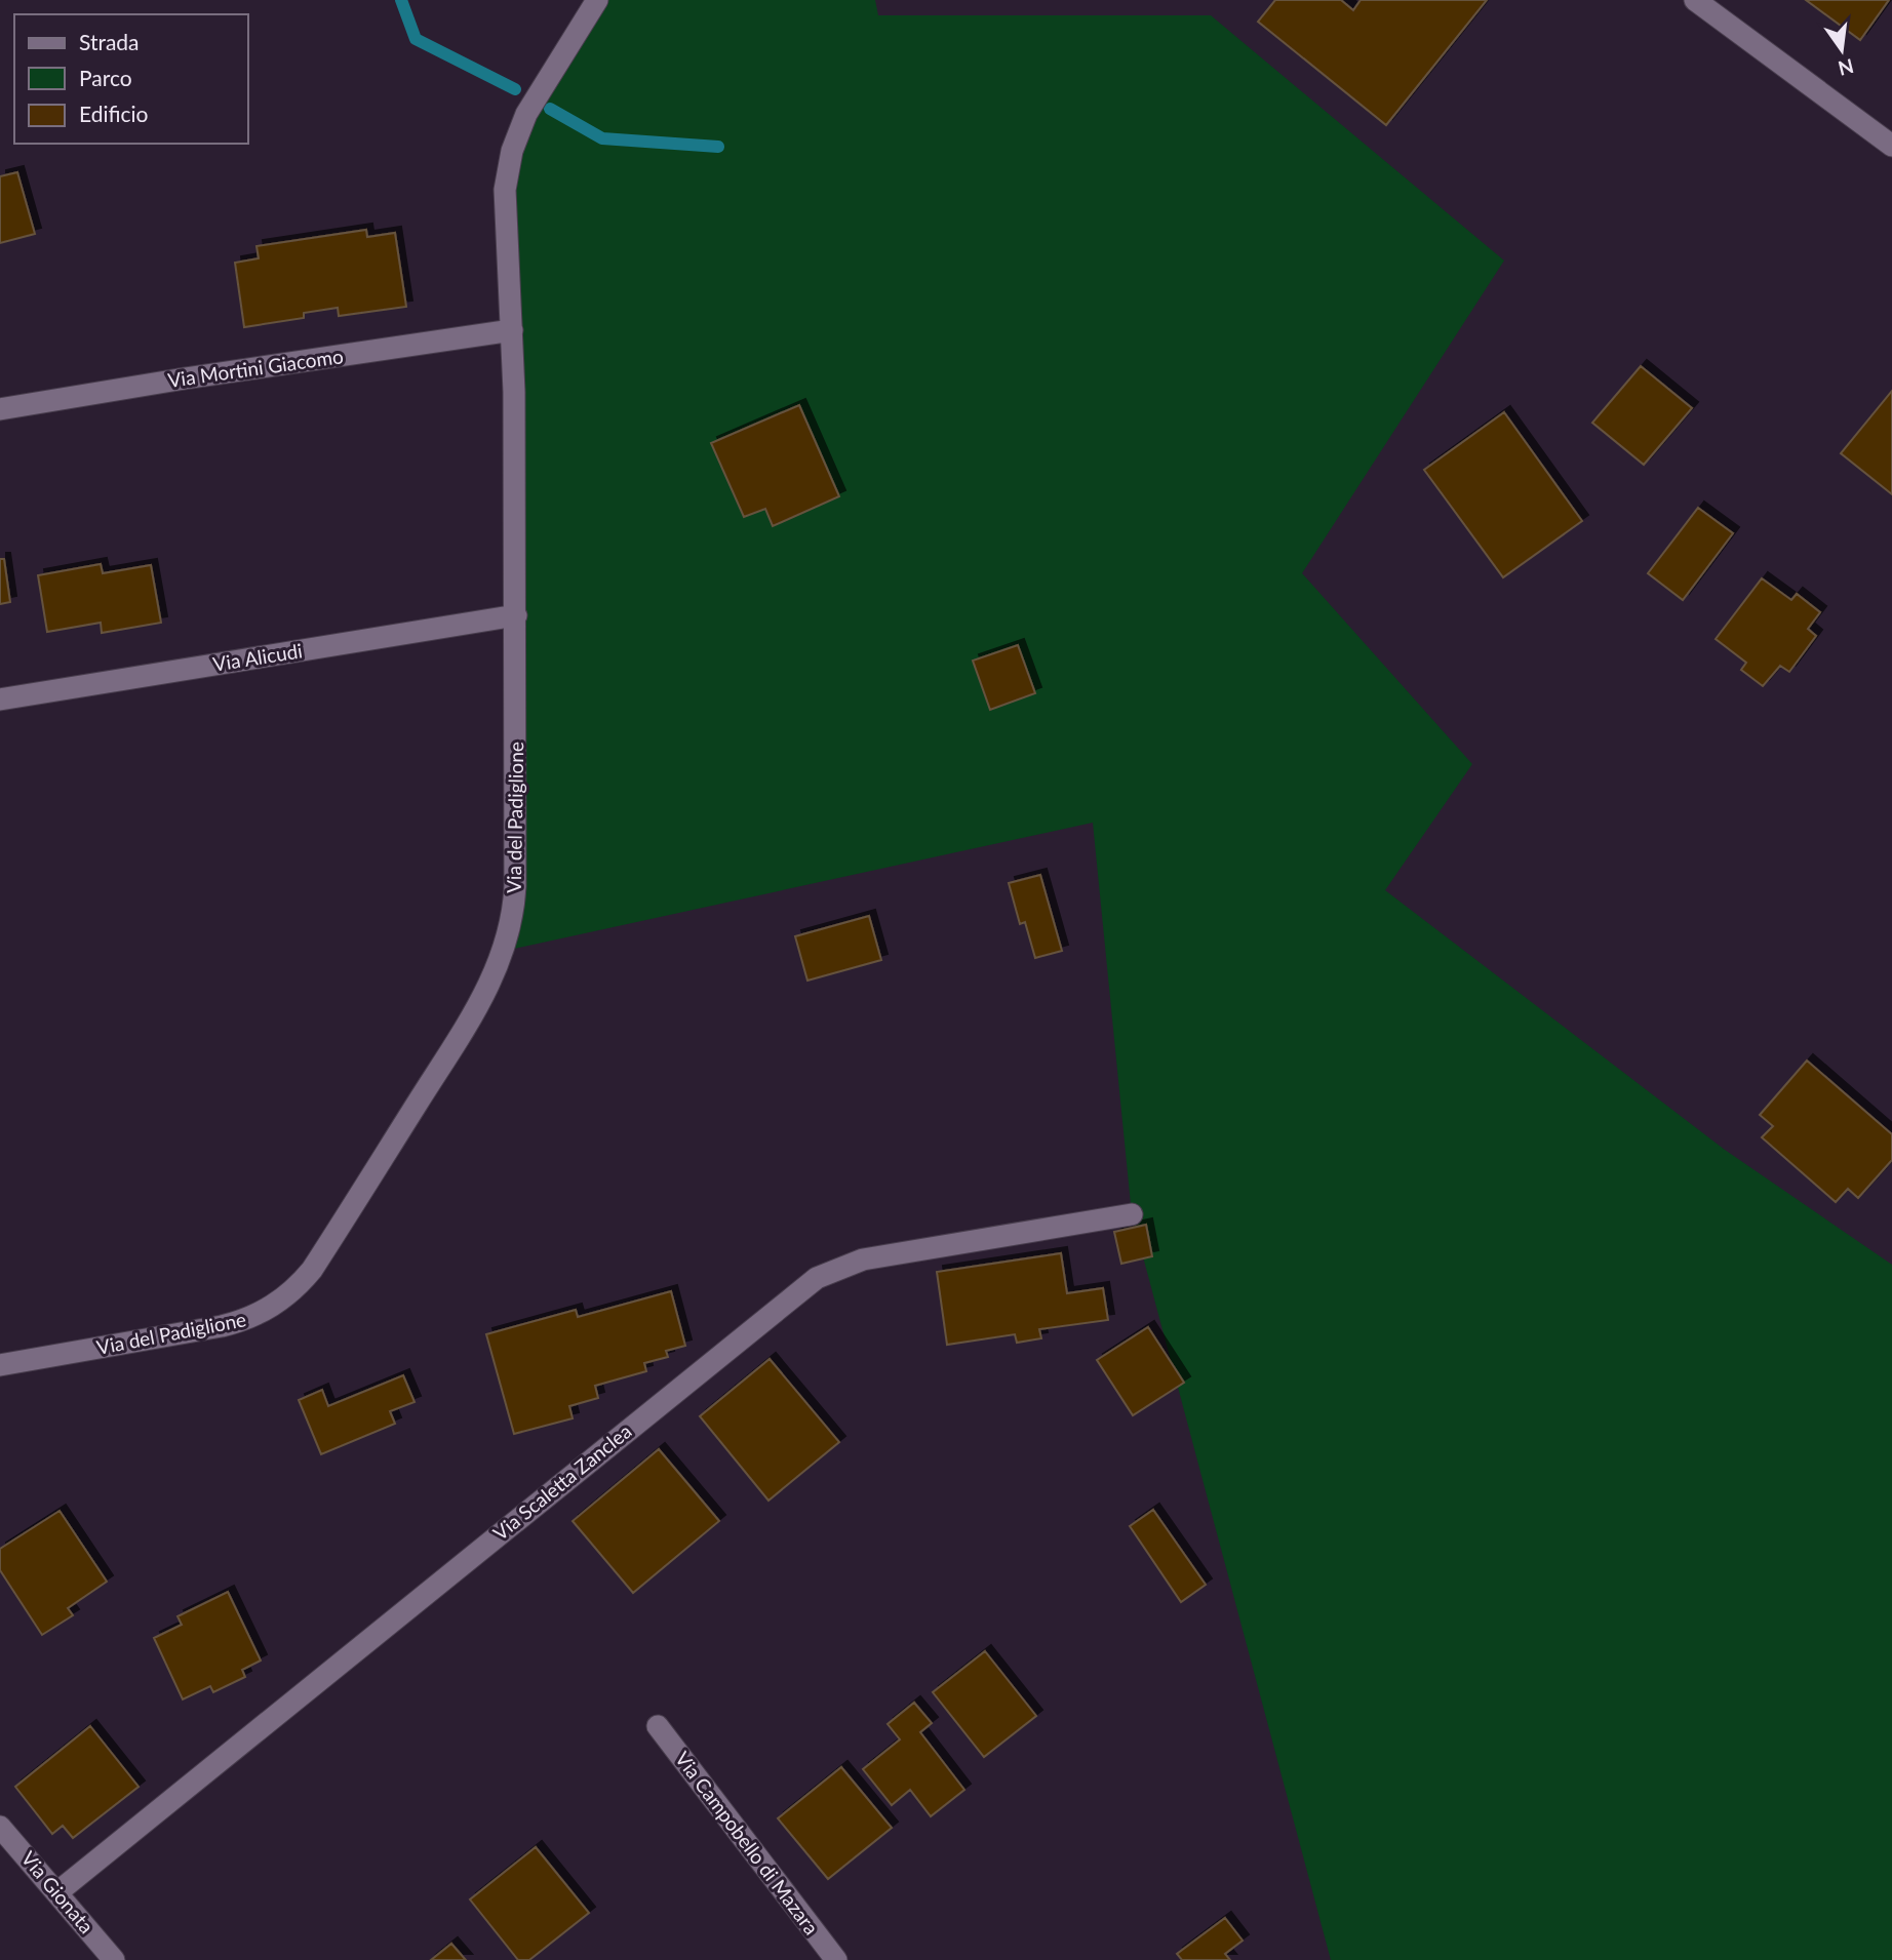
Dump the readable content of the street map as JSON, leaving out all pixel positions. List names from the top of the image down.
{
  "streets": {
    "street": [
      "Via Mortini Giacomo",
      "Via Alicudi",
      "Via del Padiglione",
      "Via Scaletta Zanclea",
      "Via Campobello di Mazara",
      "Via Gionata"
    ]
  },
  "crossings": [
    ["Via Mortini Giacomo", "Via del Padiglione"],
    ["Via Alicudi", "Via del Padiglione"],
    ["Via Scaletta Zanclea", "Via Gionata"]
  ],
  "legend": ["Strada", "Parco", "Edificio"],
  "north": "bottom"
}
